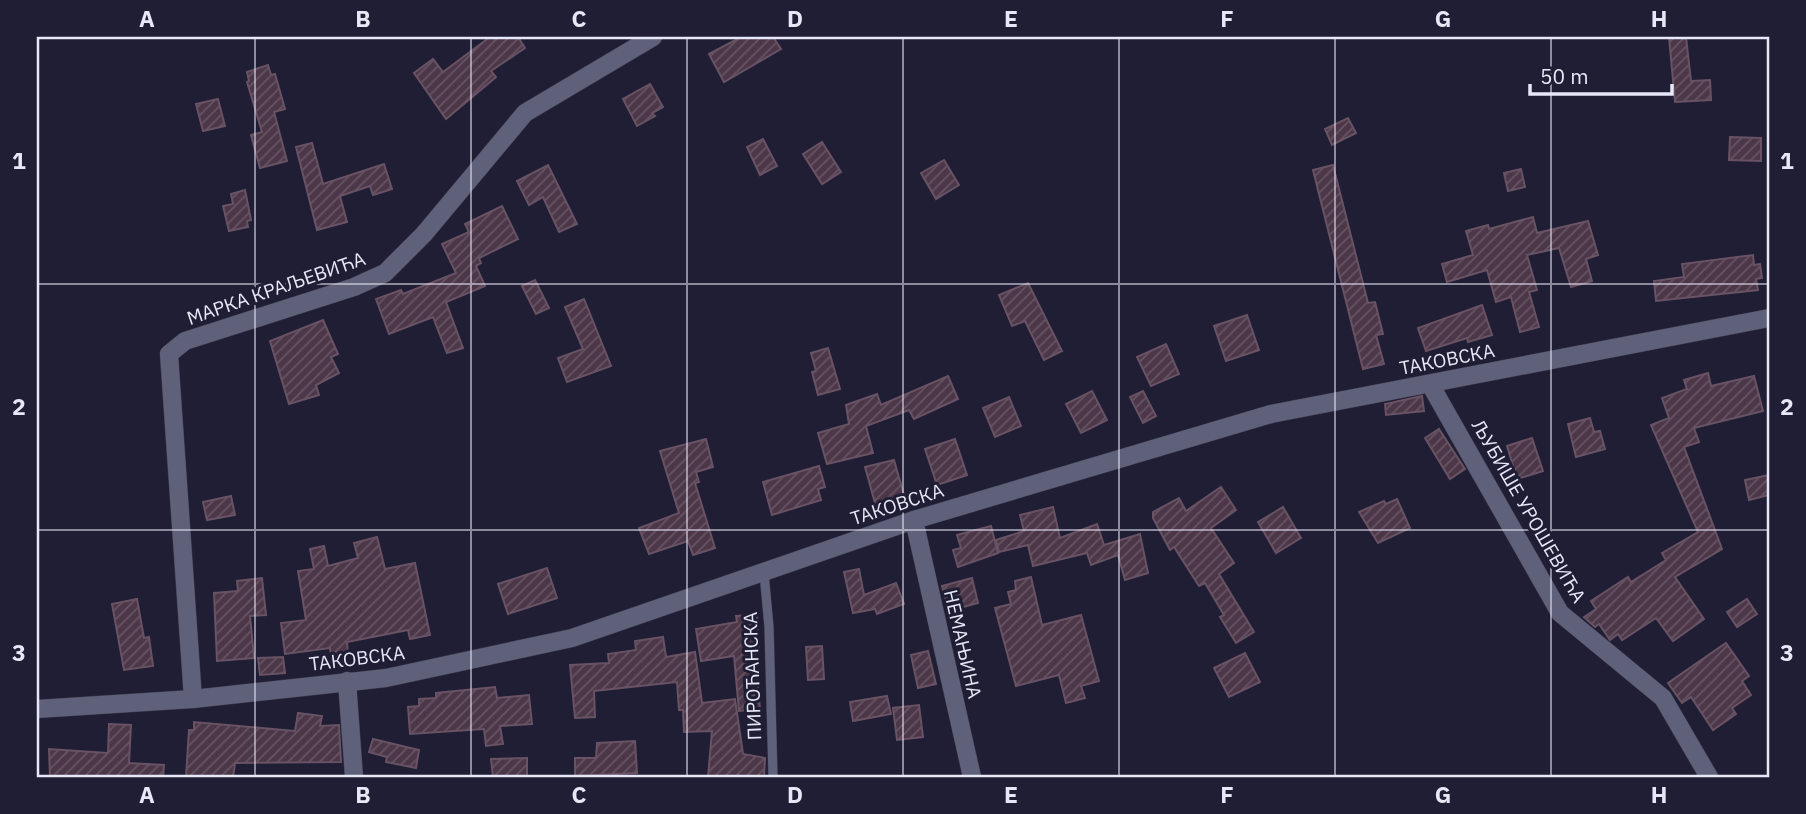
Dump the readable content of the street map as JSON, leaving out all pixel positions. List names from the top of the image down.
{
  "streets": {
    "street": [
      "МАРКА КРАЉЕВИЋА",
      "ТАКОВСКА",
      "ЉУБИШЕ УРОШЕВИЋА",
      "НЕМАЊИНА"
    ],
    "lane": ["ПИРОЋАНСКА"]
  },
  "crossings": [
    ["МАРКА КРАЉЕВИЋА", "ТАКОВСКА"],
    ["ТАКОВСКА", "ЉУБИШЕ УРОШЕВИЋА"],
    ["ТАКОВСКА", "НЕМАЊИНА"],
    ["ТАКОВСКА", "ПИРОЋАНСКА"]
  ],
  "scale_bar": "50 m",
  "grid": {
    "columns": [
      "A",
      "B",
      "C",
      "D",
      "E",
      "F",
      "G",
      "H"
    ],
    "rows": ["1", "2", "3"]
  }
}
